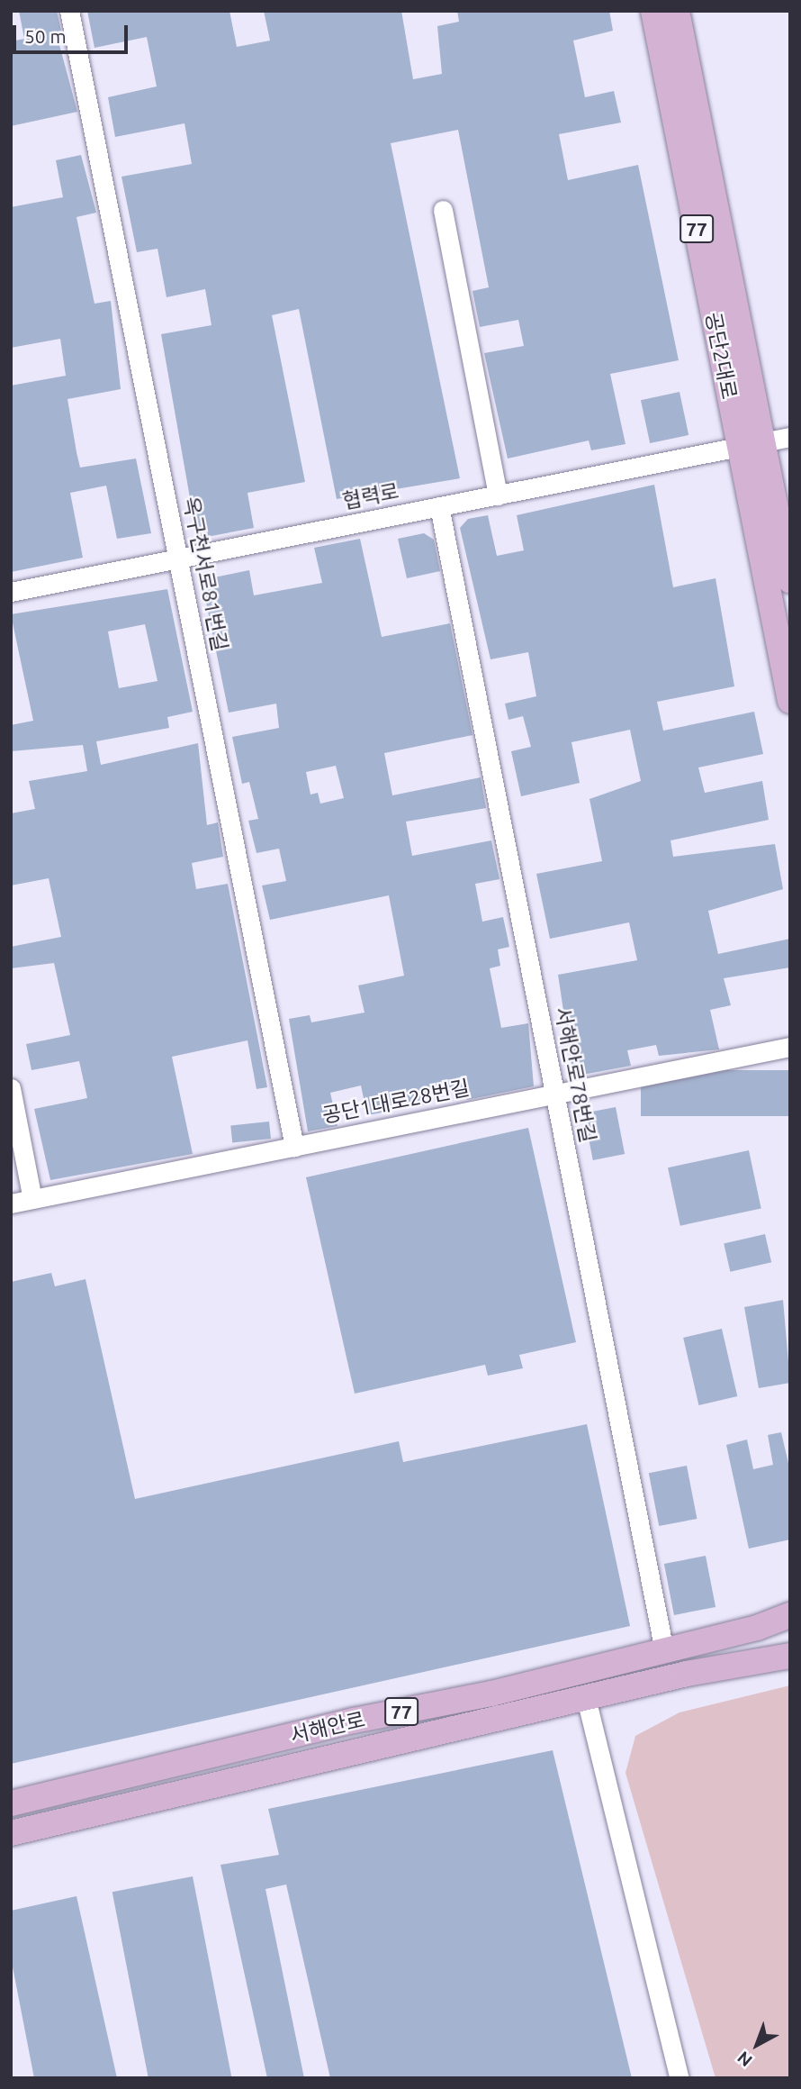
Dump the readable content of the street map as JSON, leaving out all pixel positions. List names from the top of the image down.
{
  "streets": {
    "main road": ["77", "공단2대로", "서해안로"],
    "street": [
      "협력로",
      "옥구천서로81번길",
      "서해안로78번길",
      "공단1대로28번길"
    ]
  },
  "crossings": [
    ["공단2대로", "협력로"],
    ["협력로", "옥구천서로81번길"],
    ["협력로", "서해안로78번길"],
    ["옥구천서로81번길", "공단1대로28번길"],
    ["서해안로78번길", "공단1대로28번길"],
    ["서해안로78번길", "서해안로"]
  ],
  "scale_bar": "50 m",
  "north": "bottom left"
}
